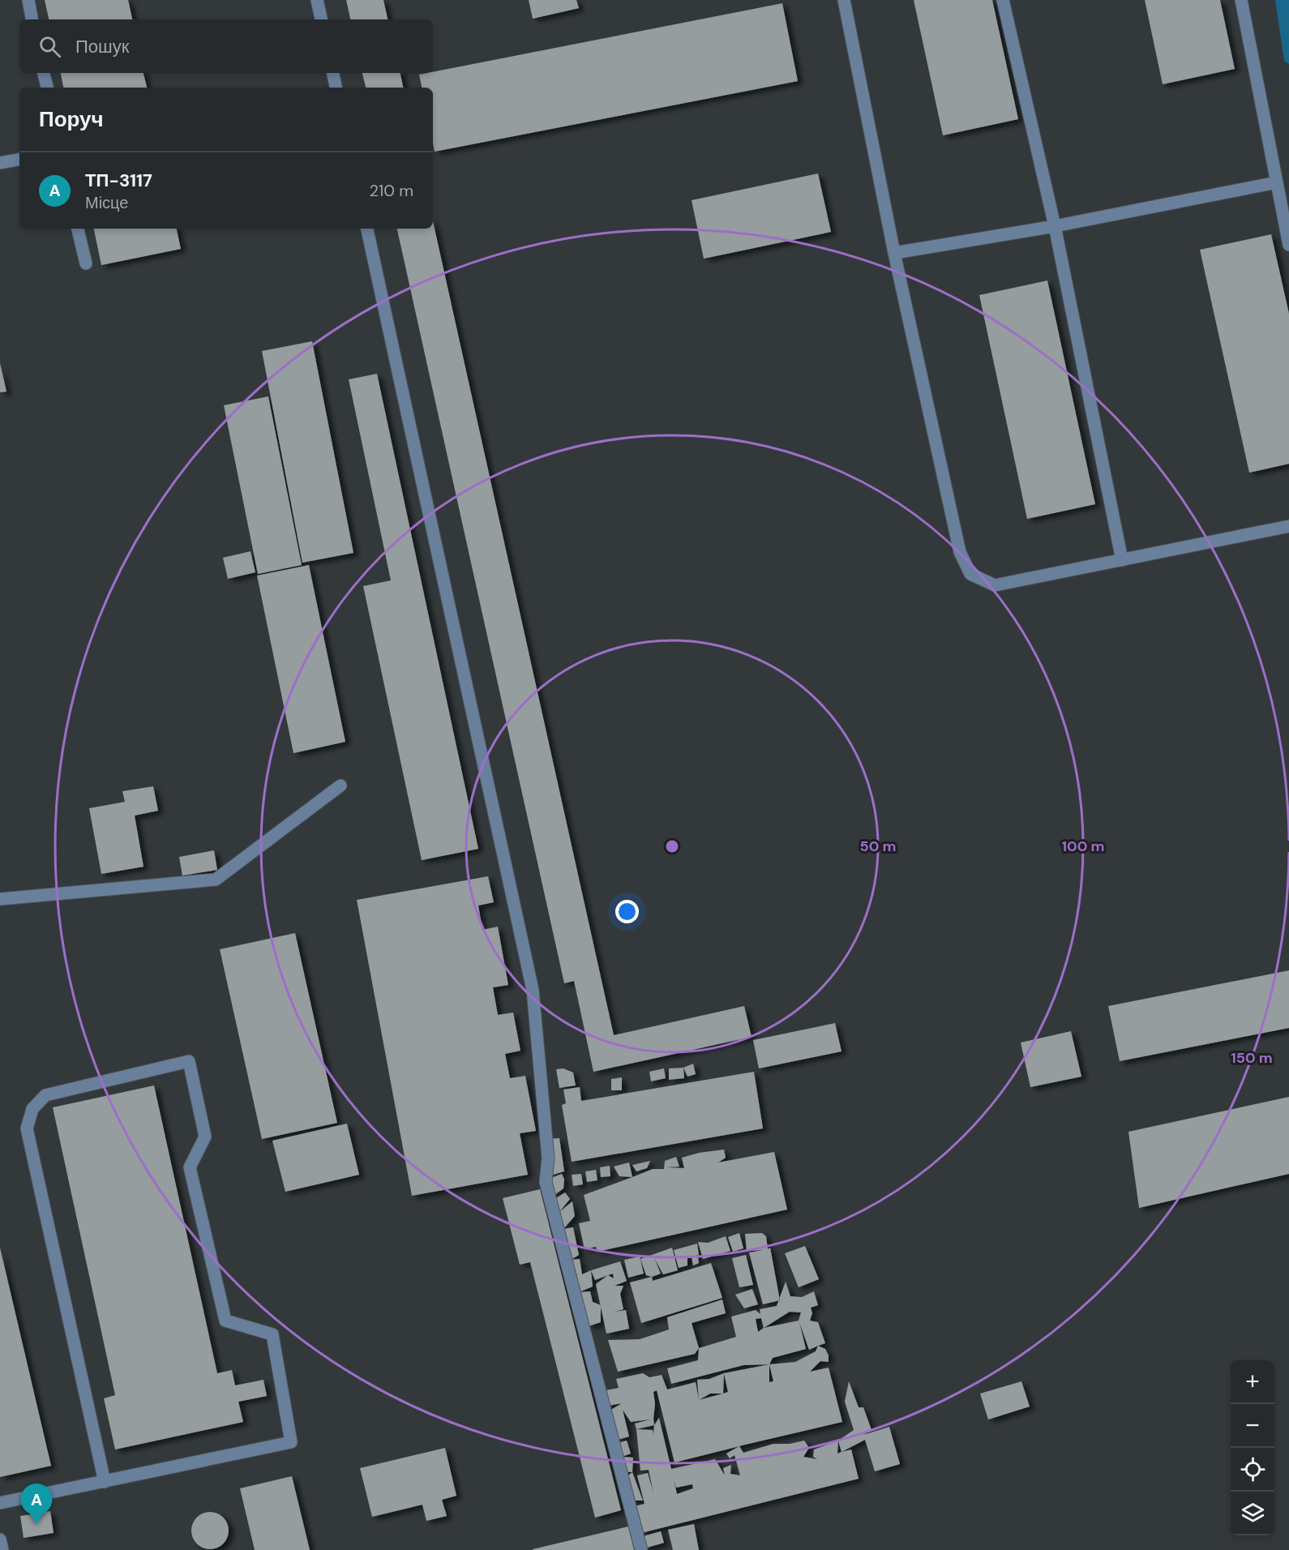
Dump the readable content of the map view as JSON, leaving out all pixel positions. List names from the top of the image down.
{
  "page": {
    "search": "Пошук",
    "heading": "Поруч",
    "list": [
      {
        "mark": "A",
        "name": "ТП-3117",
        "note": "Місце",
        "value": "210 m"
      }
    ],
    "map_buttons": ["+", "−"],
    "pins": "A"
  },
  "rings": ["50 m", "100 m", "150 m"]
}
